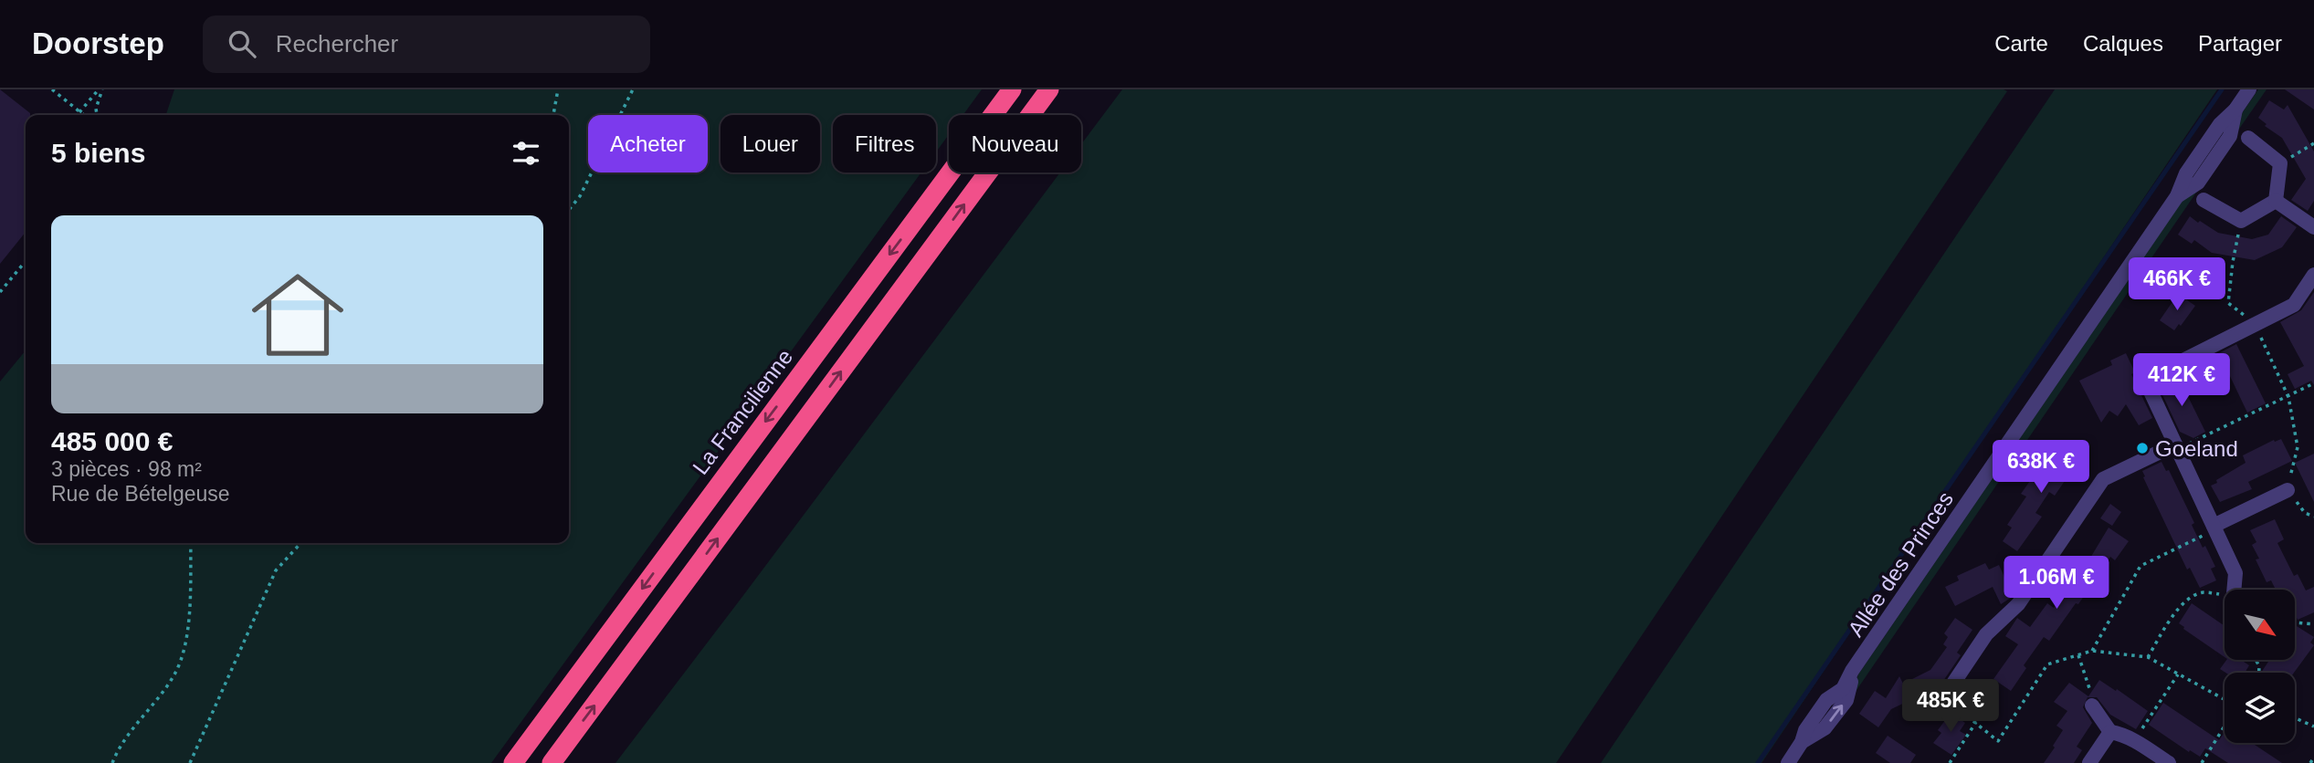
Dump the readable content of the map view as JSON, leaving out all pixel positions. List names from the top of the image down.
{
  "streets": {
    "highway": ["La Francilienne"],
    "street": ["Allée des Princes"]
  },
  "places": ["Goeland"],
  "north": "bottom right",
  "page": {
    "header": "Doorstep",
    "search": "Rechercher",
    "nav": ["Carte", "Calques", "Partager"],
    "chip": [
      "Acheter",
      "Louer",
      "Filtres",
      "Nouveau"
    ],
    "heading": "5 biens",
    "list": [
      {
        "name": "485 000 €",
        "note": "3 pièces · 98 m² · Rue de Bételgeuse"
      }
    ],
    "price": [
      "466K €",
      "412K €",
      "638K €",
      "1.06M €",
      "485K €"
    ]
  }
}
